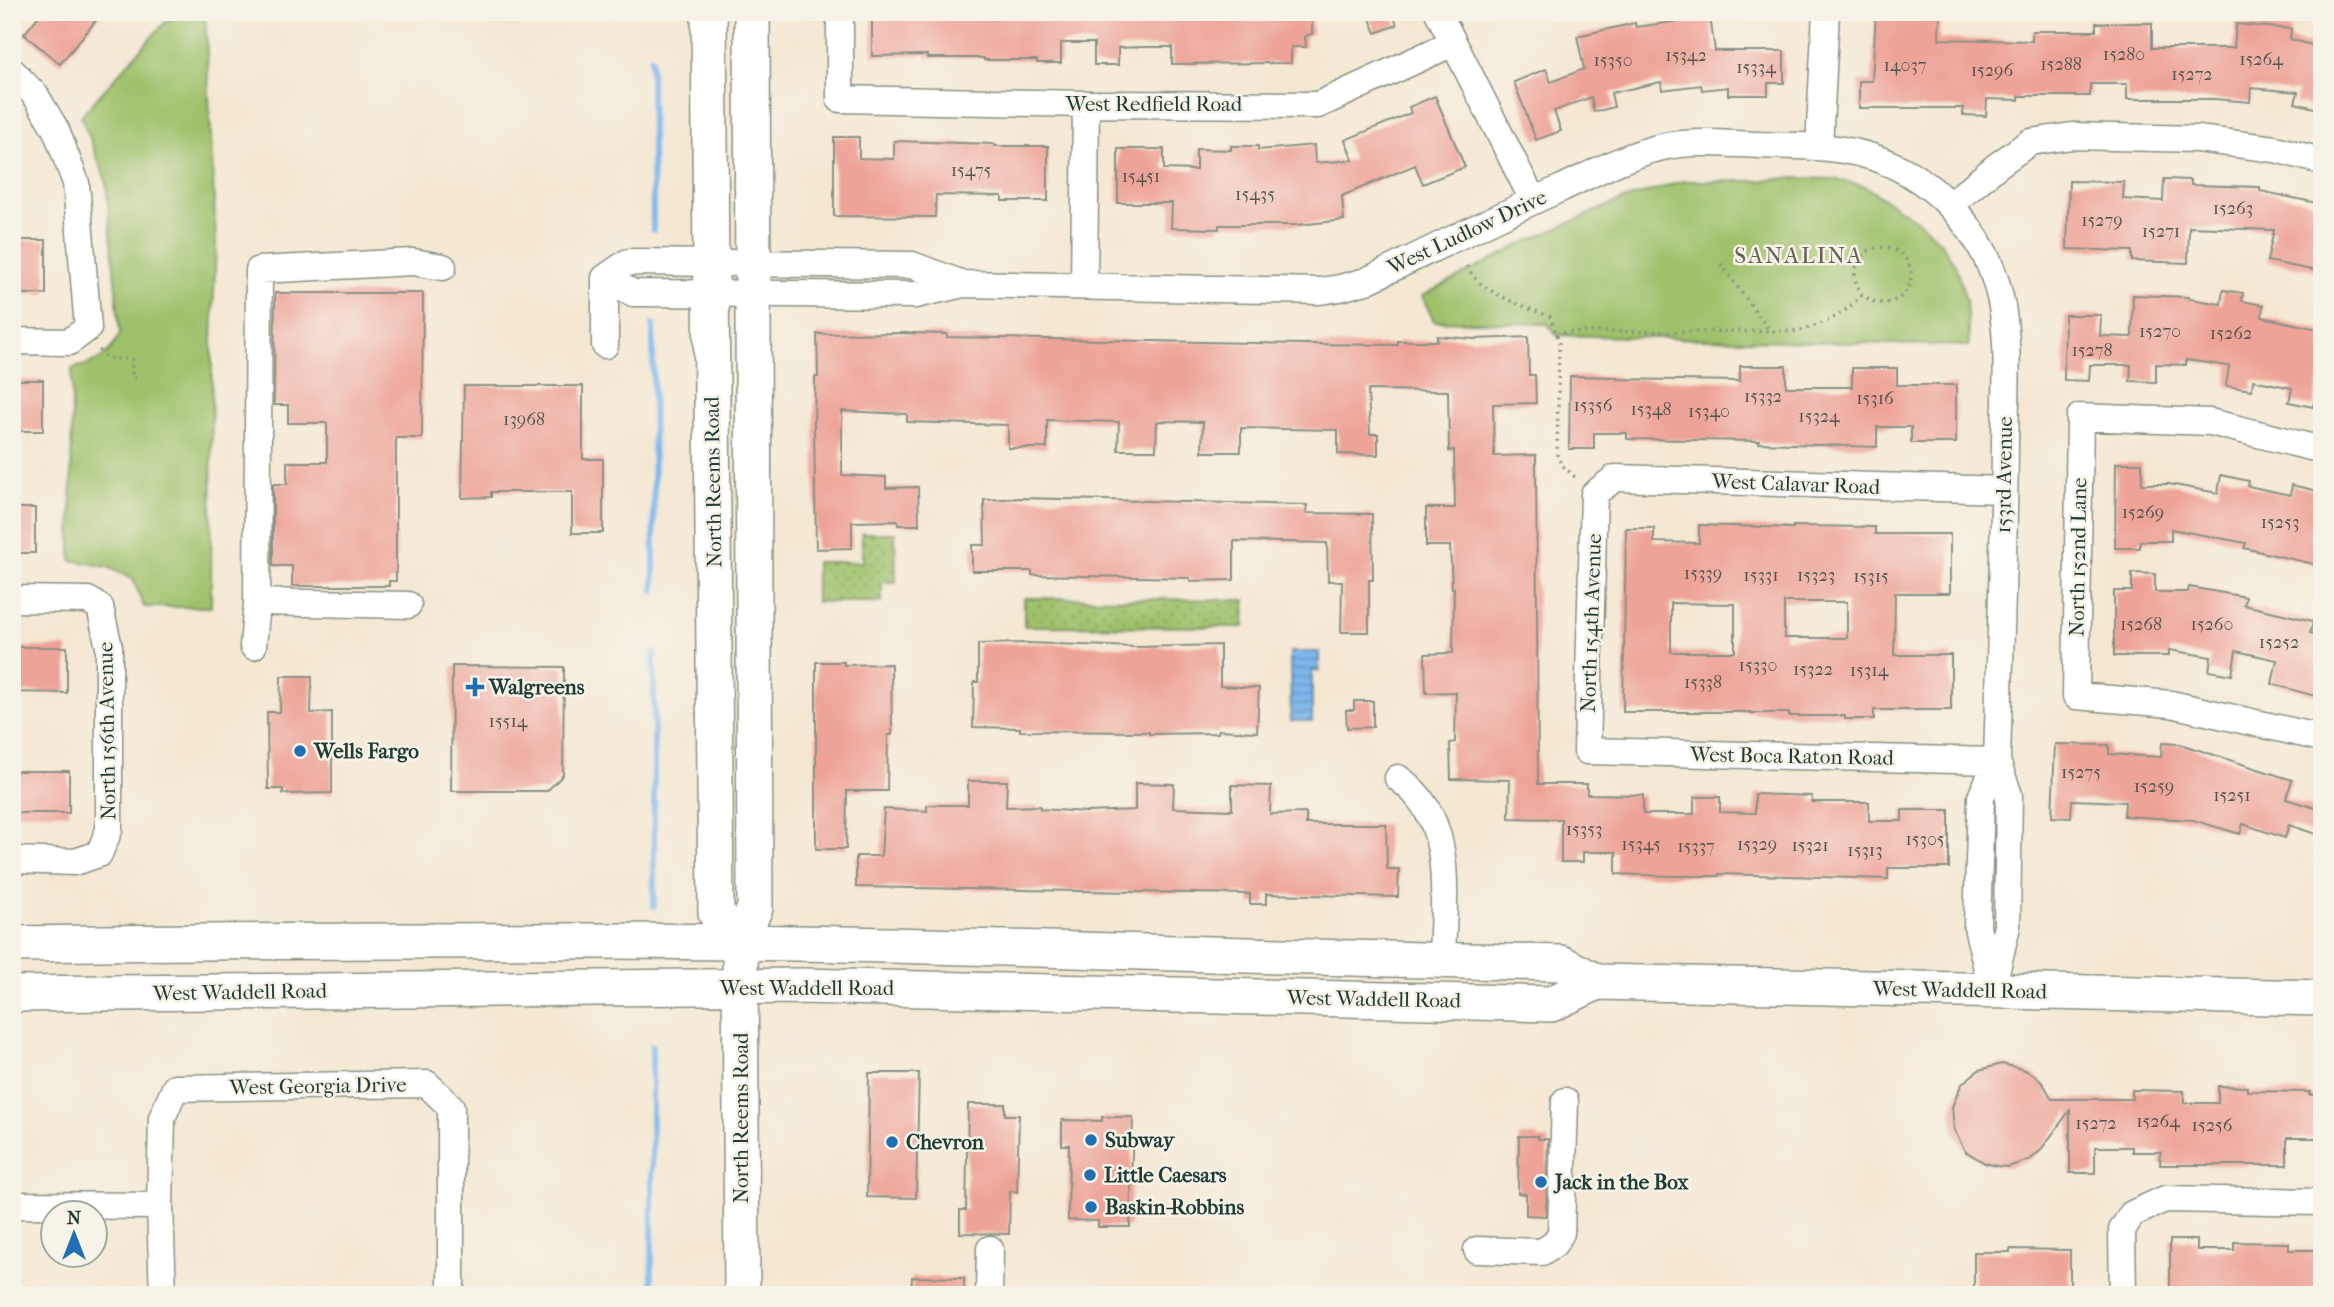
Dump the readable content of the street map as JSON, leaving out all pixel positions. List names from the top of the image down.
{
  "streets": {
    "main road": ["North Reems Road", "West Waddell Road"],
    "street": [
      "West Redfield Road",
      "West Ludlow Drive",
      "153rd Avenue",
      "West Calavar Road",
      "North 152nd Lane",
      "North 154th Avenue",
      "North 156th Avenue",
      "West Boca Raton Road",
      "West Georgia Drive"
    ]
  },
  "crossings": [
    ["West Ludlow Drive", "153rd Avenue"],
    ["West Ludlow Drive", "North Reems Road"],
    ["153rd Avenue", "West Calavar Road"],
    ["153rd Avenue", "West Boca Raton Road"],
    ["153rd Avenue", "West Waddell Road"],
    ["North Reems Road", "West Waddell Road"],
    ["West Calavar Road", "North 154th Avenue"],
    ["North 154th Avenue", "West Boca Raton Road"]
  ],
  "districts": ["SANALINA"],
  "places": {
    "health": ["Walgreens"],
    "other": [
      "Wells Fargo",
      "Subway",
      "Chevron",
      "Little Caesars",
      "Jack in the Box",
      "Baskin-Robbins"
    ]
  },
  "house_numbers": [
    "15280",
    "15342",
    "15264",
    "15350",
    "15288",
    "14037",
    "15334",
    "15296",
    "15272",
    "15475",
    "15451",
    "15435",
    "15263",
    "15279",
    "15271",
    "15270",
    "15262",
    "15278",
    "15332",
    "15316",
    "15356",
    "15348",
    "15340",
    "15324",
    "13968",
    "15269",
    "15253",
    "15339",
    "15331",
    "15323",
    "15315",
    "15268",
    "15260",
    "15252",
    "15330",
    "15322",
    "15314",
    "15338",
    "15514",
    "15275",
    "15259",
    "15251",
    "15353",
    "15305",
    "15345",
    "15329",
    "15321",
    "15337",
    "15313",
    "15264",
    "15272",
    "15256"
  ],
  "north": "top"
}
